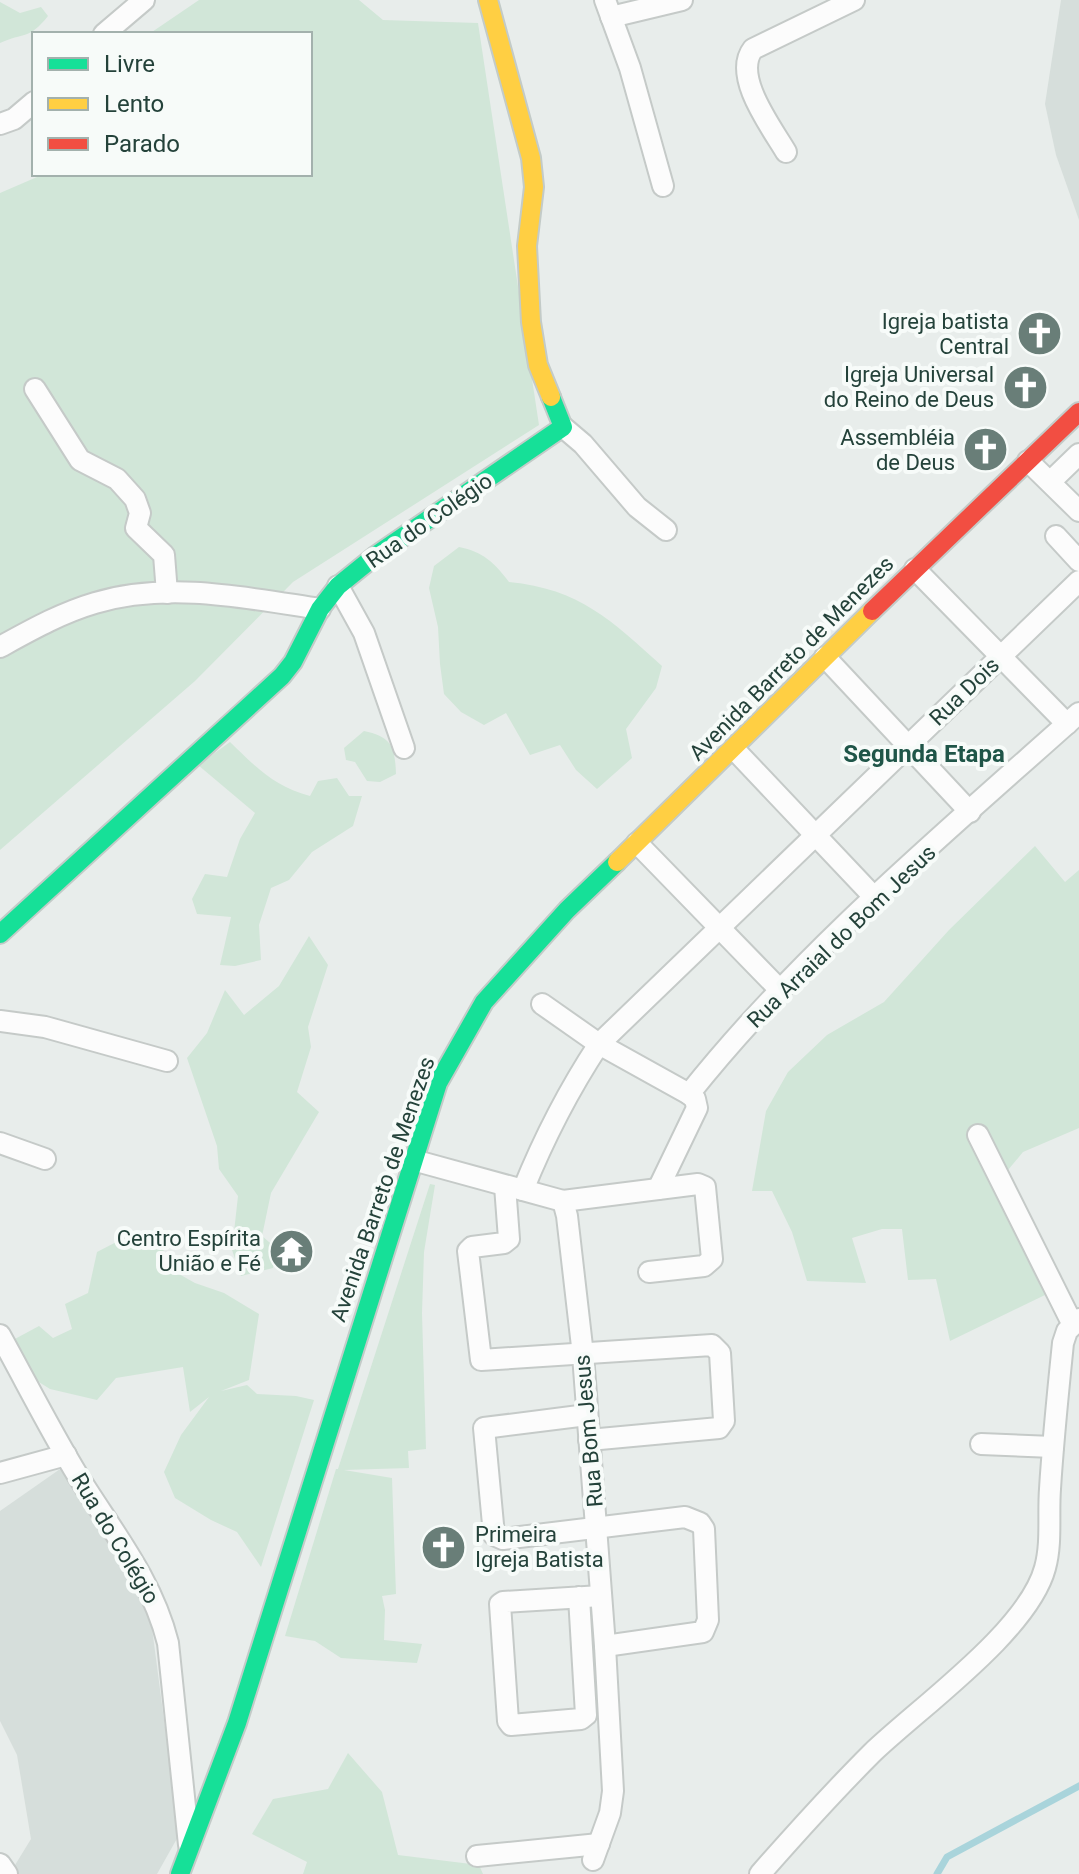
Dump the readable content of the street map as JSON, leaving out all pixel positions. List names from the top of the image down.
{
  "streets": {
    "main road": ["Rua do Colégio", "Avenida Barreto de Menezes"],
    "street": ["Rua Dois", "Rua Arraial do Bom Jesus", "Rua Bom Jesus"]
  },
  "crossings": [
    ["Rua do Colégio", "Avenida Barreto de Menezes"]
  ],
  "districts": ["Segunda Etapa"],
  "places": {
    "church": [
      "Igreja batista Central",
      "Igreja Universal do Reino de Deus",
      "Assembléia de Deus",
      "Primeira Igreja Batista"
    ],
    "temple": ["Centro Espírita União e Fé"]
  },
  "legend": ["Livre", "Lento", "Parado"]
}
